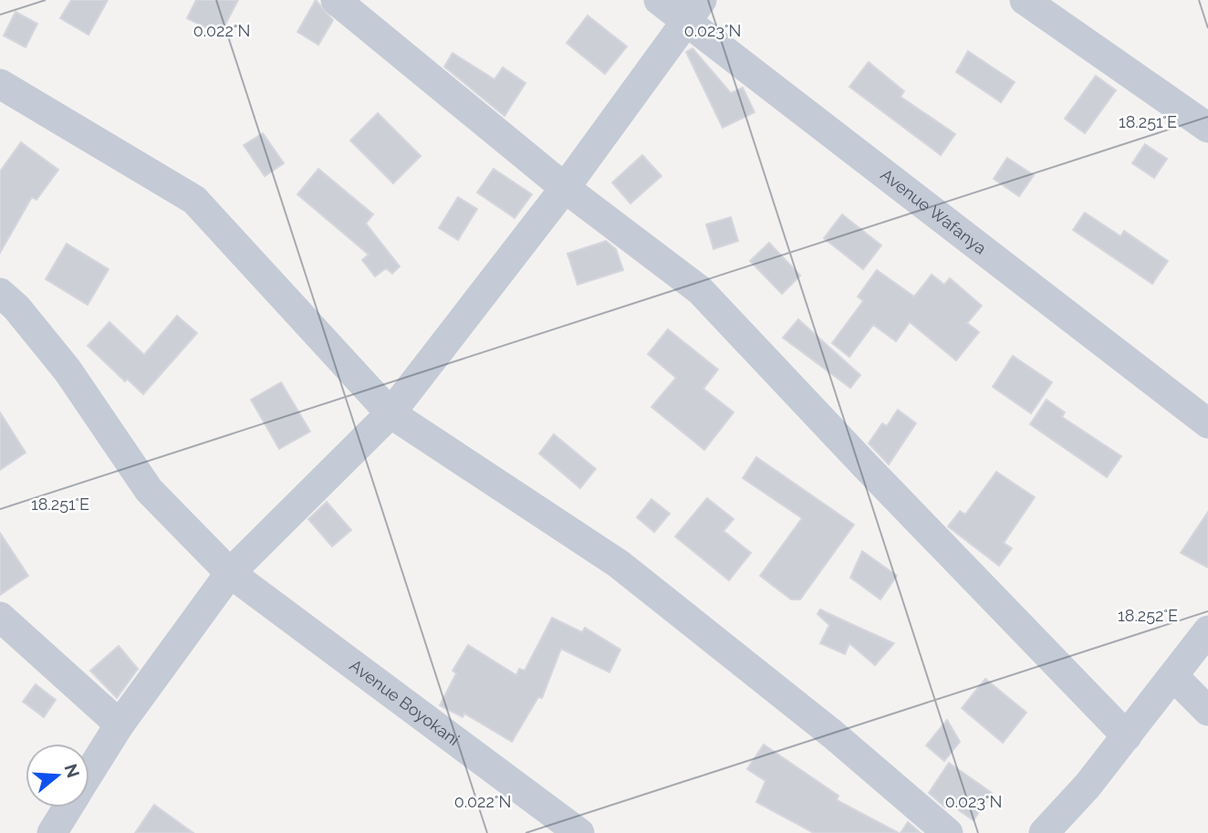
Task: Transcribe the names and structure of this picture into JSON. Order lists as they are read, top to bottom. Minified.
{"streets":{"street":["Avenue Wafanya","Avenue Boyokani"]},"north":"right","coordinates":["0.022°N","0.023°N","18.251°E","18.252°E"]}
